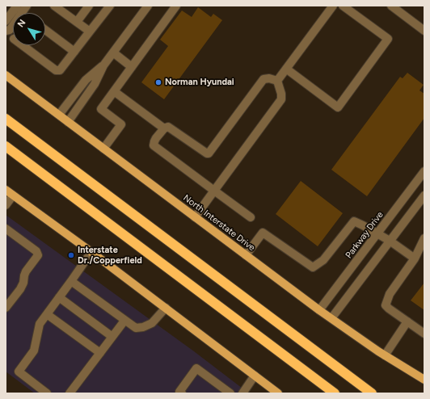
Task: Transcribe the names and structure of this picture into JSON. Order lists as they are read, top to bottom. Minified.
{"streets":{"main road":["North Interstate Drive"],"street":["Parkway Drive"]},"crossings":[["North Interstate Drive","Parkway Drive"]],"places":["Norman Hyundai","Interstate Dr./Copperfield"],"north":"top left"}
